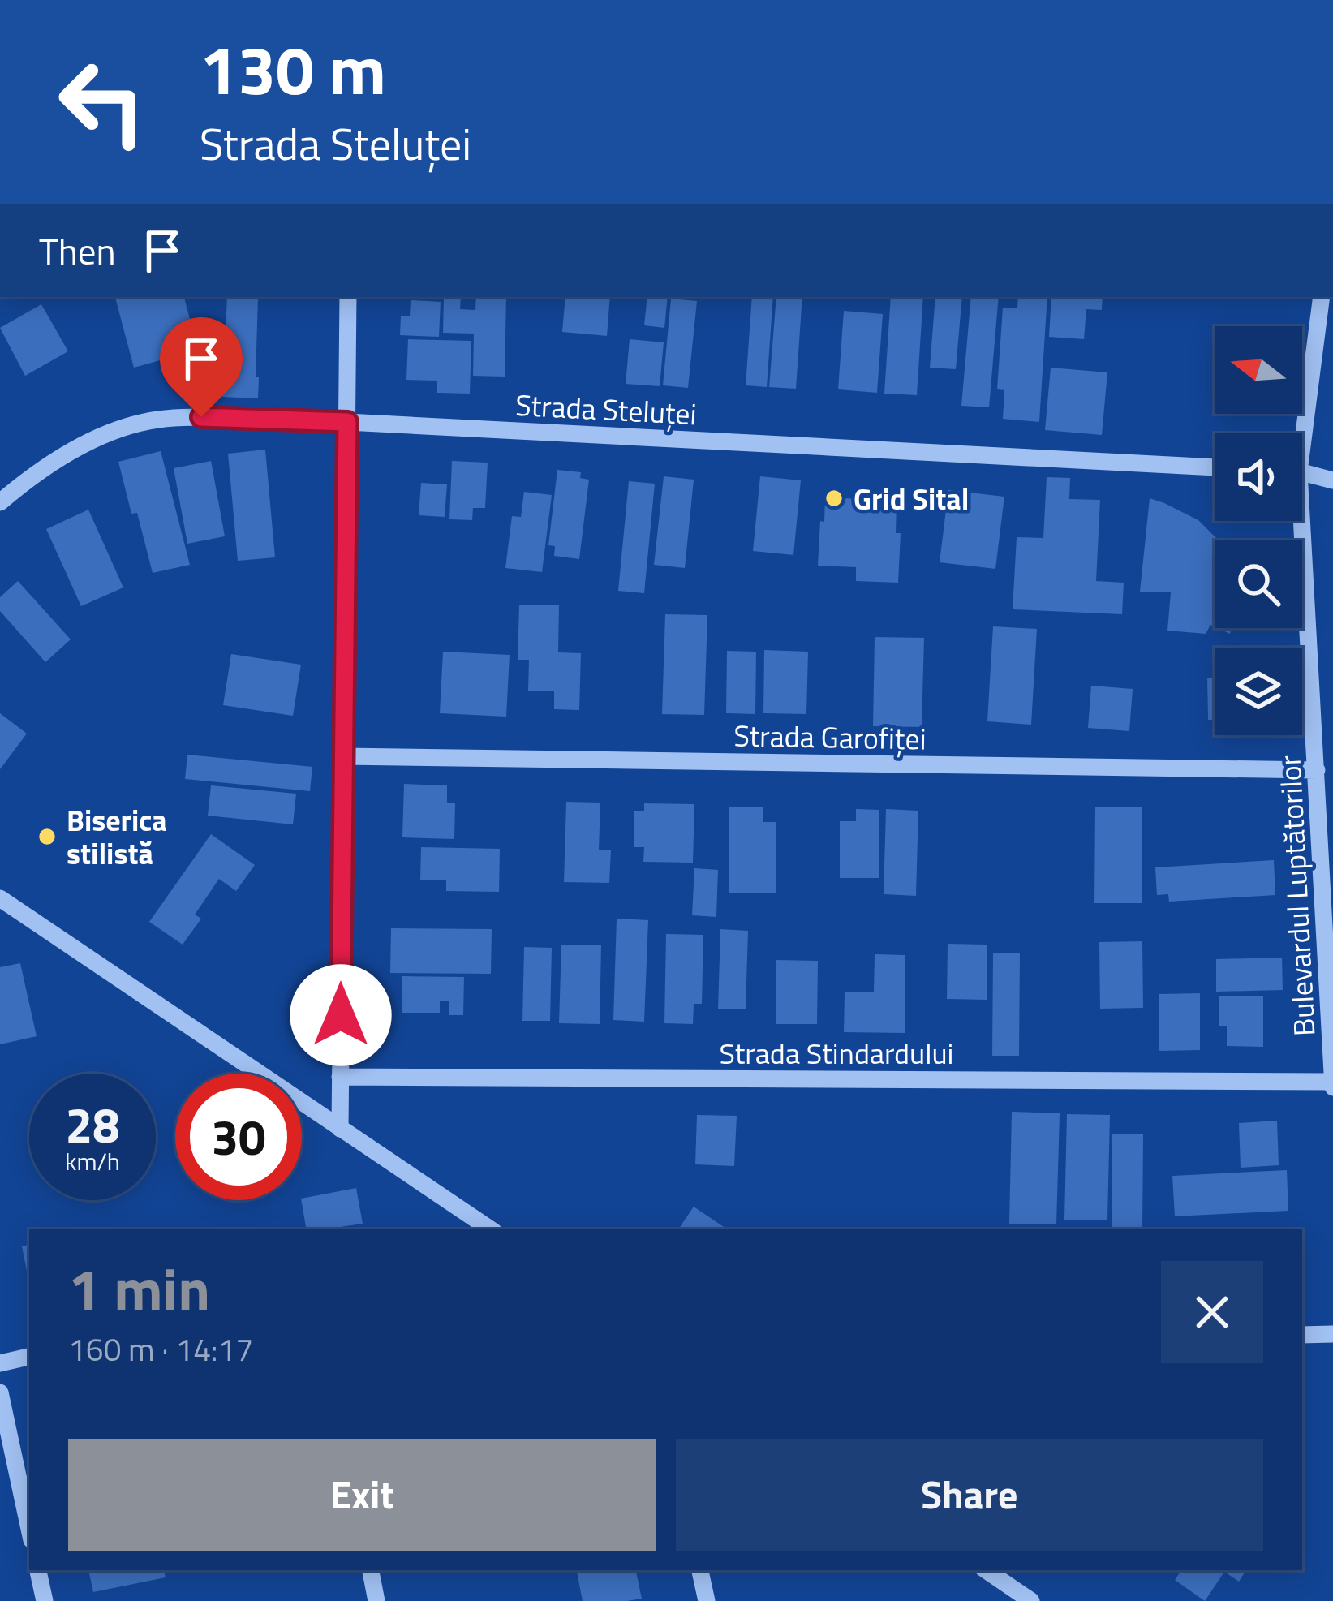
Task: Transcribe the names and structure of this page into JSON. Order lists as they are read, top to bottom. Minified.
{"streets":{"street":["Strada Steluței","Strada Garofiței","Bulevardul Luptătorilor","Strada Stindardului"]},"crossings":[["Strada Garofiței","Bulevardul Luptătorilor"],["Bulevardul Luptătorilor","Strada Stindardului"]],"places":["Grid Sital","Biserica stilistă"],"north":"left","page":{"turn":["130 m","Strada Steluței"],"then":"Then","speed":"28 km/h","limit":"30","heading":["1 min","160 m · 14:17"],"buttons":["Exit","Share"]}}
